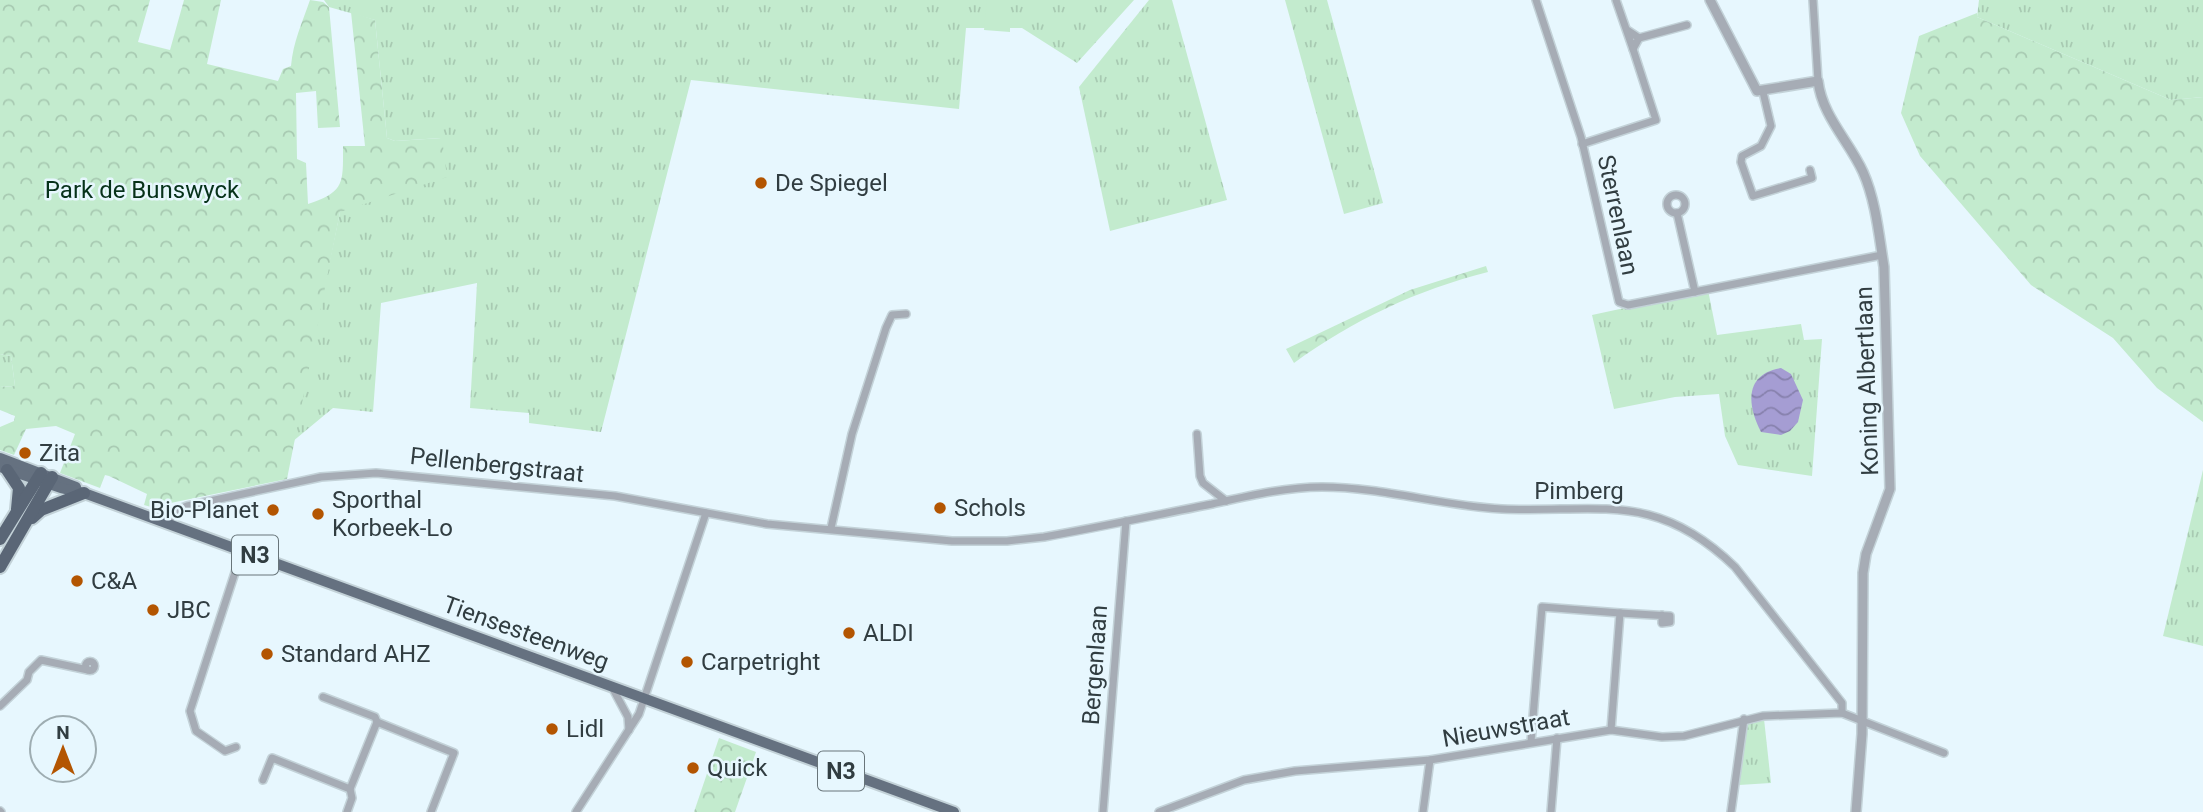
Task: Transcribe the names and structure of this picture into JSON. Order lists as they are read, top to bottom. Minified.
{"streets":{"main road":["N3","Tiensesteenweg"],"street":["Sterrenlaan","Koning Albertlaan","Pellenbergstraat","Pimberg","Bergenlaan","Nieuwstraat"]},"crossings":[["Sterrenlaan","Koning Albertlaan"],["Koning Albertlaan","Nieuwstraat"],["Pellenbergstraat","Pimberg"],["Pellenbergstraat","Tiensesteenweg"],["Pimberg","Bergenlaan"],["Pimberg","Nieuwstraat"]],"parks":["Park de Bunswyck"],"places":["De Spiegel","Zita","Schols","Bio-Planet","Sporthal Korbeek-Lo","C&A","JBC","ALDI","Standard AHZ","Carpetright","Lidl","Quick"],"north":"top"}
